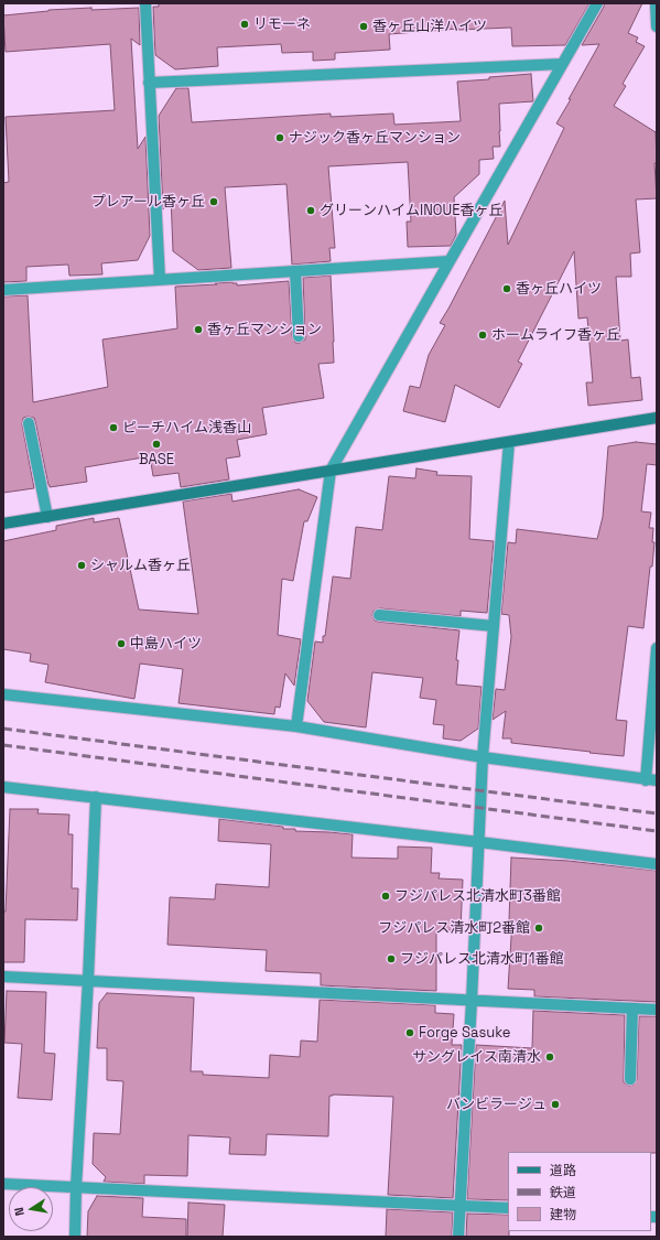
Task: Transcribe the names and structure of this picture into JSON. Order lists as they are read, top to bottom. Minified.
{"places":["リモーネ","香ヶ丘山洋ハイツ","ナジック香ヶ丘マンション","プレアール香ヶ丘","グリーンハイムINOUE香ヶ丘","香ヶ丘ハイツ","香ヶ丘マンション","ホームライフ香ヶ丘","ピーチハイム浅香山","BASE","シャルム香ヶ丘","中島ハイツ","フジパレス北清水町3番館","フジパレス清水町2番館","フジパレス北清水町1番館","Forge Sasuke","サングレイス南清水","バンビラージュ"],"legend":["道路","鉄道","建物"],"north":"left"}
